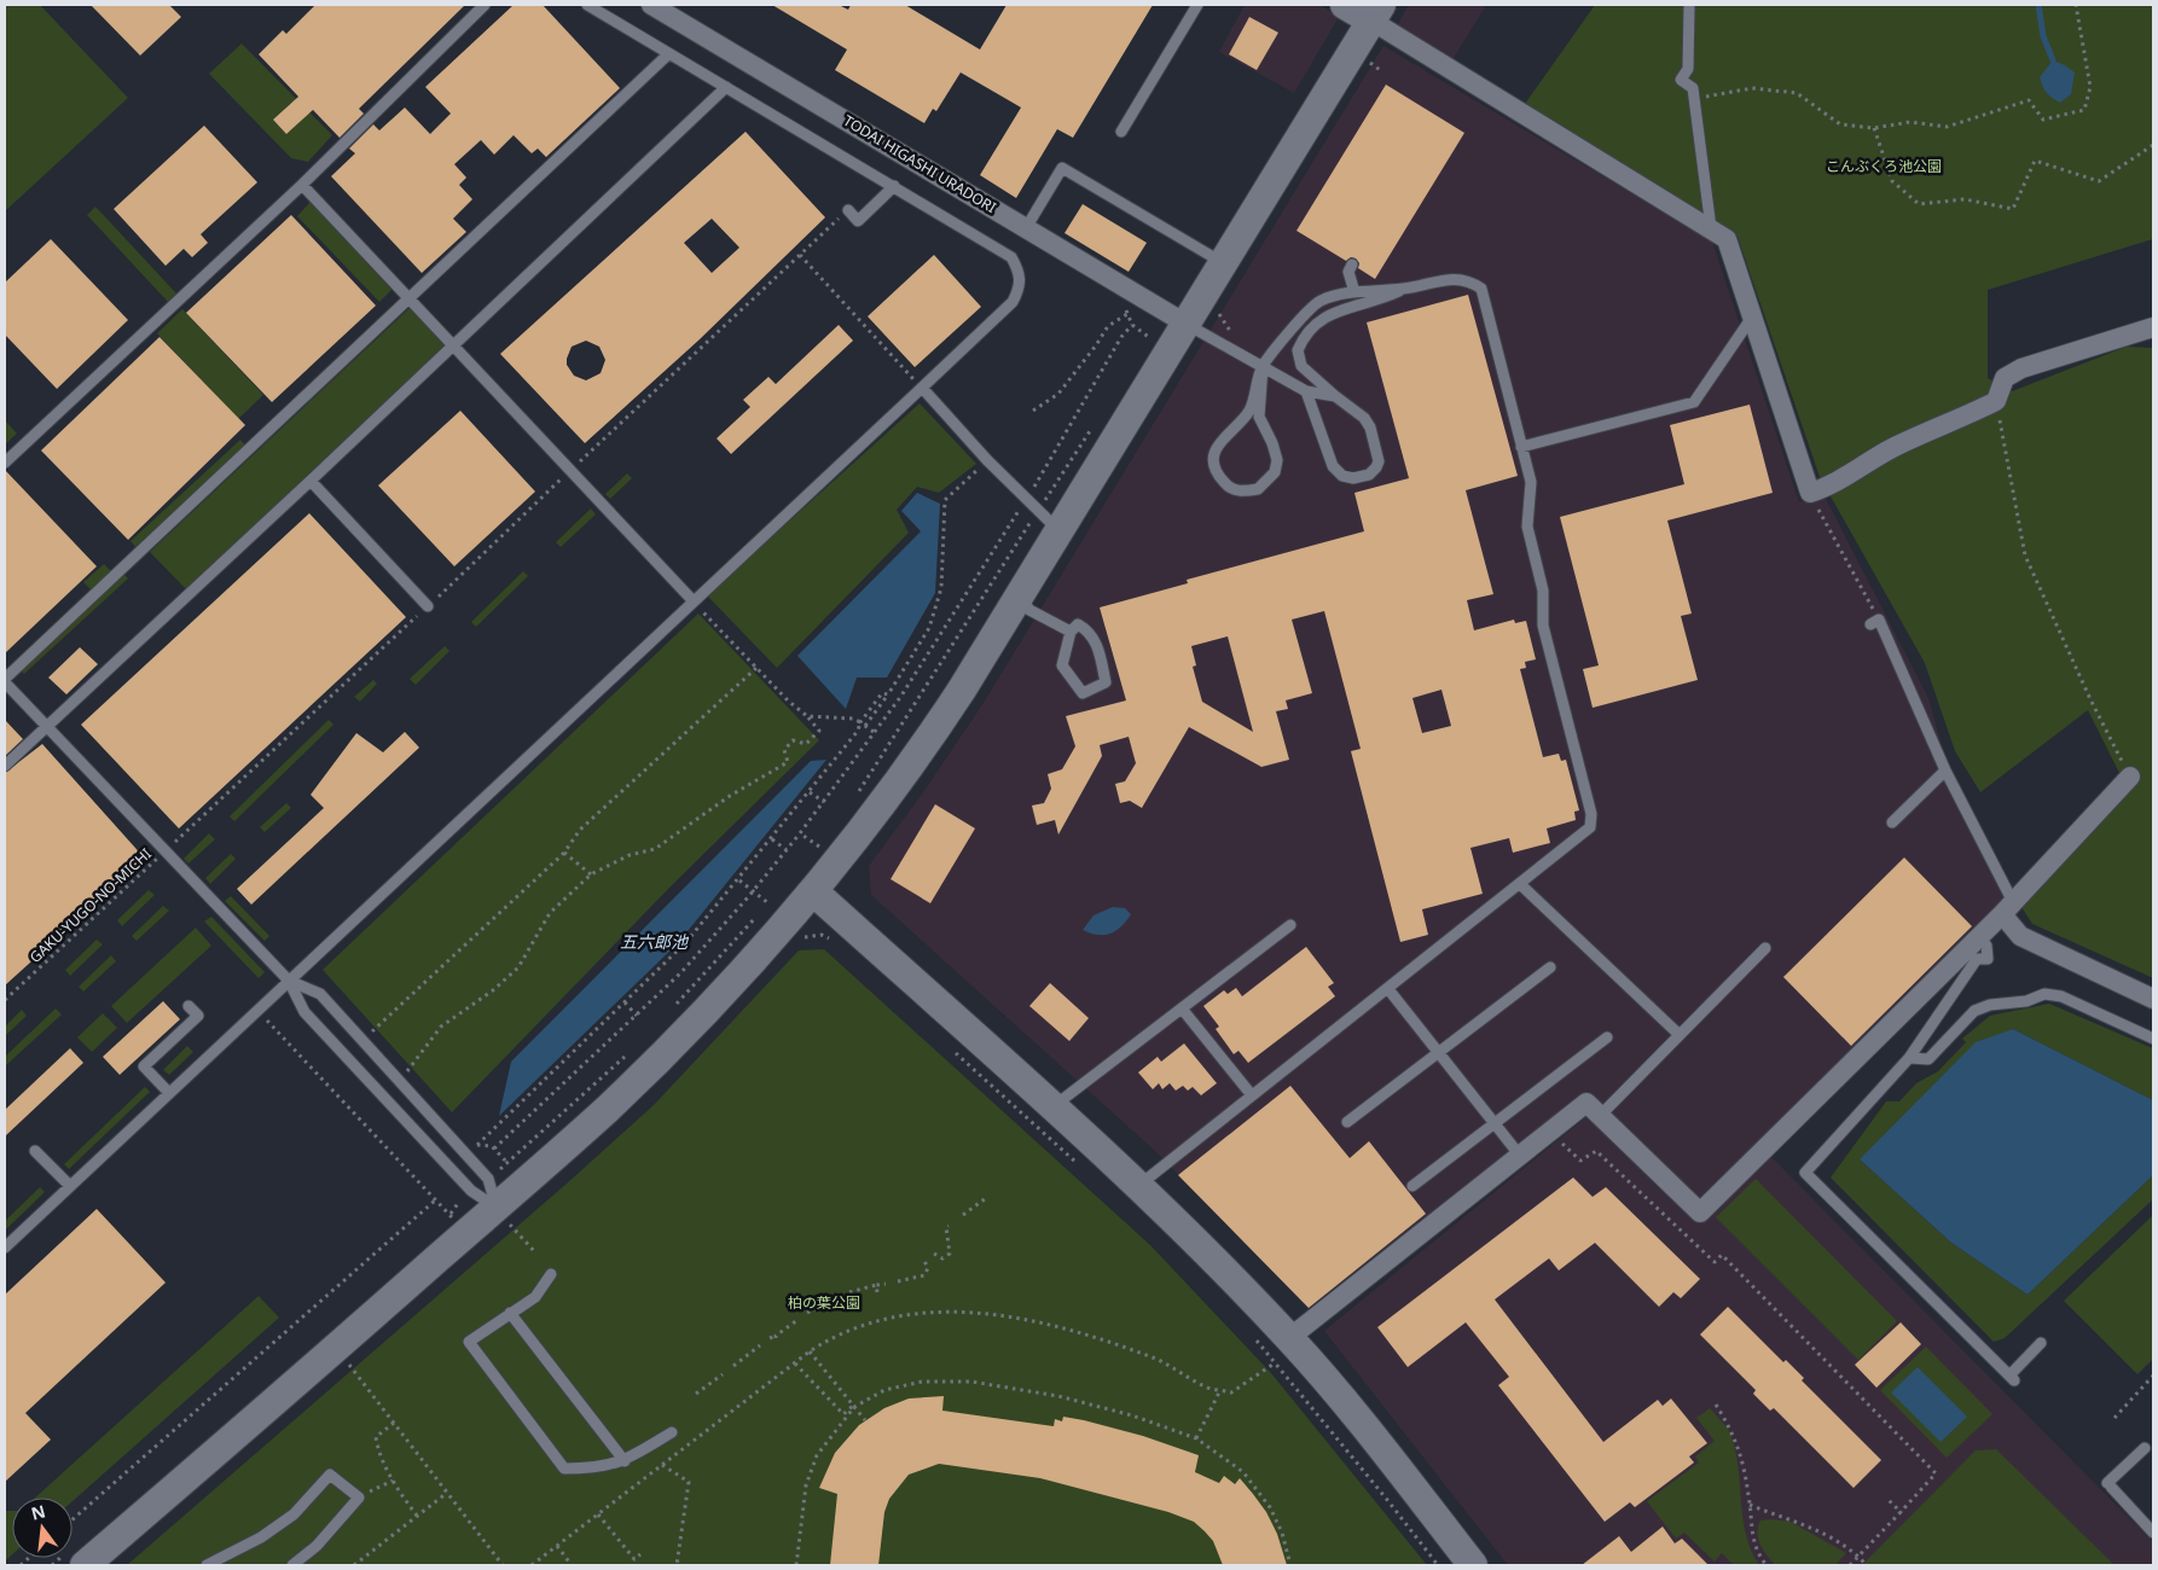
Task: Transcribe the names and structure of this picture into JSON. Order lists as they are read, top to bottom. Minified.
{"streets":{"street":["TODAI HIGASHI URADORI"],"path":["GAKU-YUGO-NO-MICHI"]},"water":["五六郎池"],"parks":["こんぶくろ池公園","柏の葉公園"],"north":"top"}
